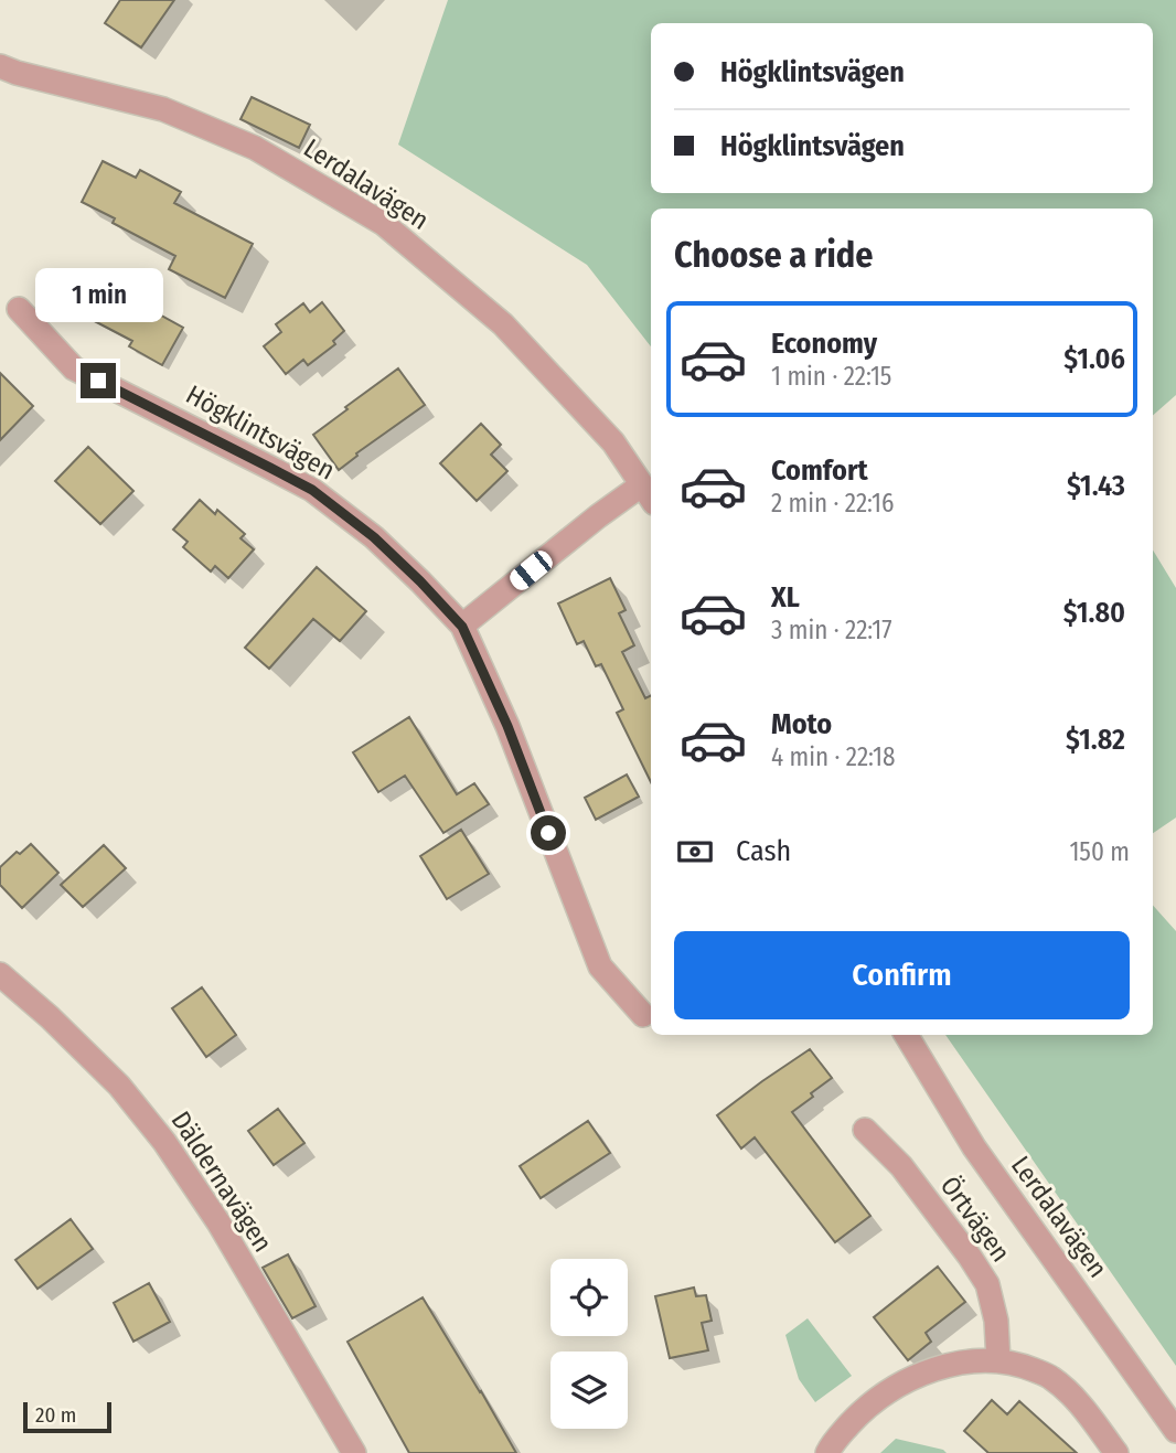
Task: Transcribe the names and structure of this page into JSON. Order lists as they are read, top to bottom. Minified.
{"streets":{"street":["Lerdalavägen","Högklintsvägen","Däldernavägen","Örtvägen"]},"scale_bar":"20 m","page":{"banner":["Högklintsvägen","Högklintsvägen"],"heading":"Choose a ride","bubble":"1 min","list":[{"name":"Economy","note":"1 min · 22:15","value":"$1.06"},{"name":"Comfort","note":"2 min · 22:16","value":"$1.43"},{"name":"XL","note":"3 min · 22:17","value":"$1.80"},{"name":"Moto","note":"4 min · 22:18","value":"$1.82"}],"pay":["Cash","150 m"],"buttons":"Confirm","scale":"20 m"}}
